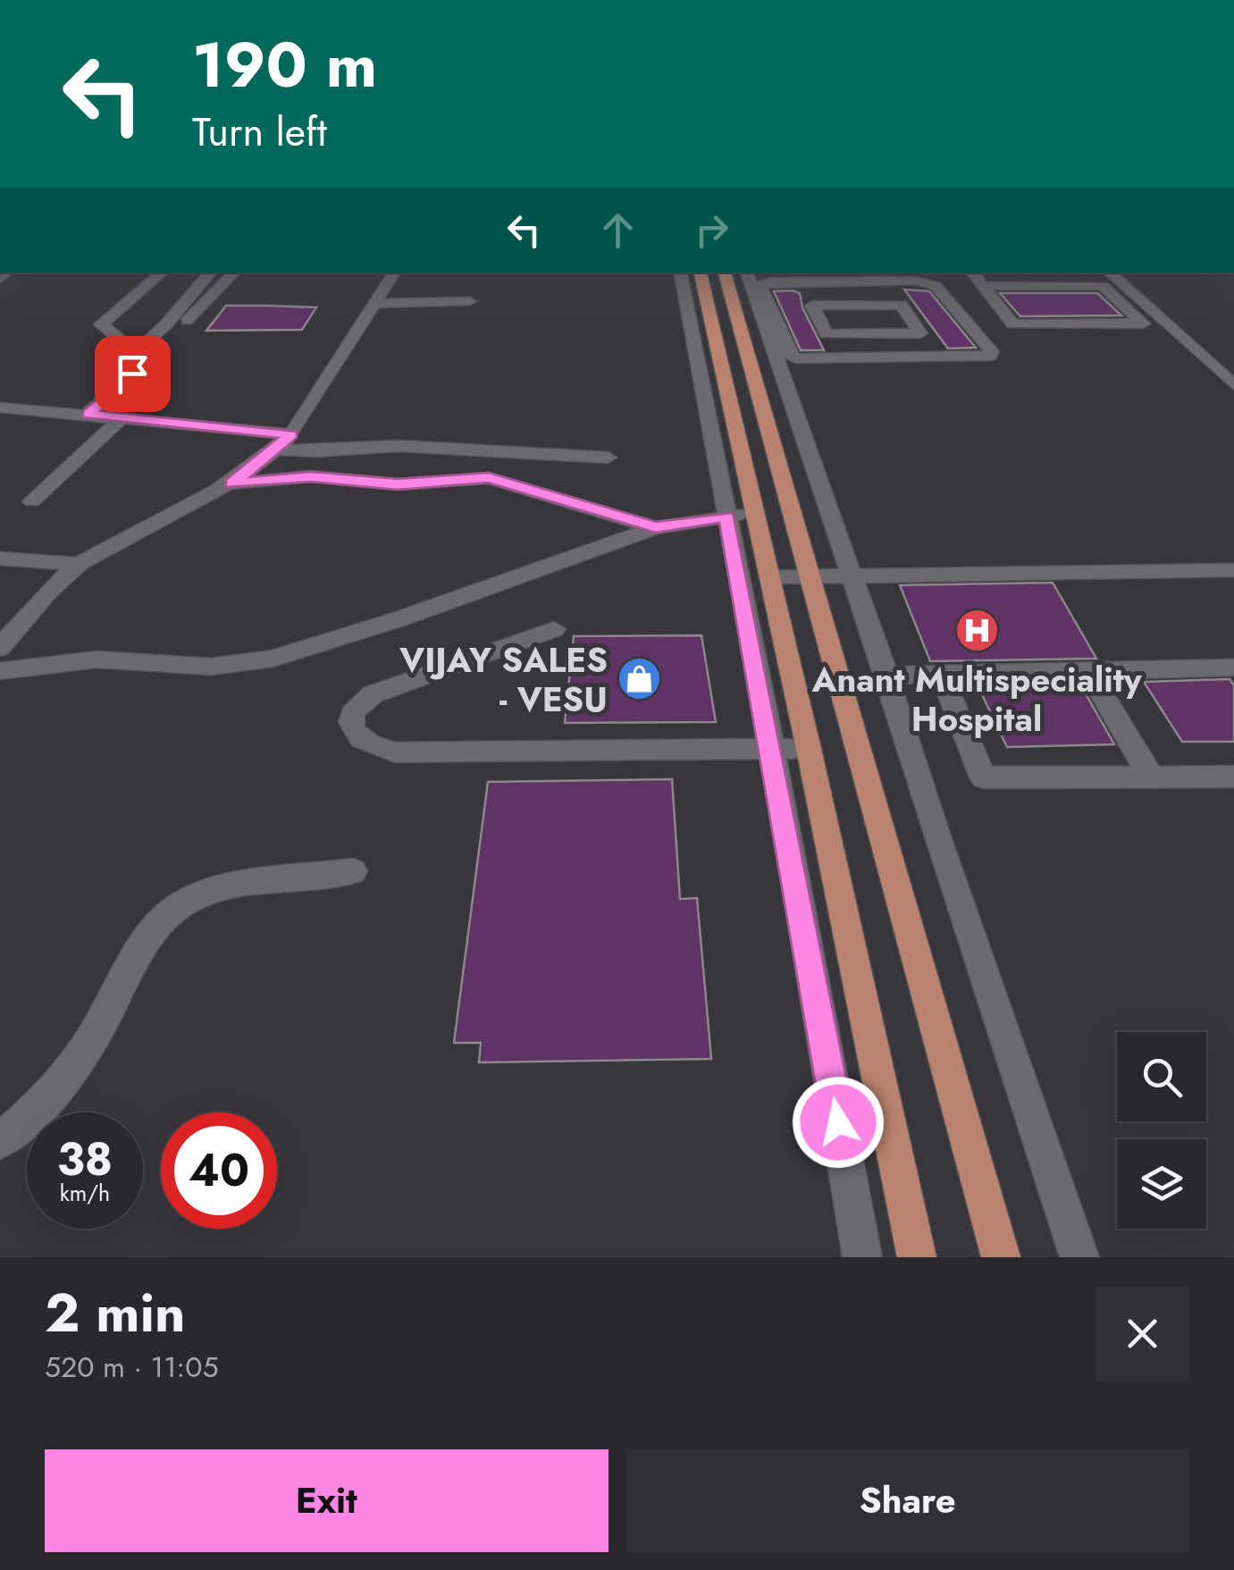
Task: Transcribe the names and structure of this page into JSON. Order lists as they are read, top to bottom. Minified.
{"places":{"hospital":["Anant Multispeciality Hospital"],"shop":["VIJAY SALES - VESU"]},"page":{"turn":["190 m","Turn left"],"speed":"38 km/h","limit":"40","heading":["2 min","520 m · 11:05"],"buttons":["Exit","Share"]}}
